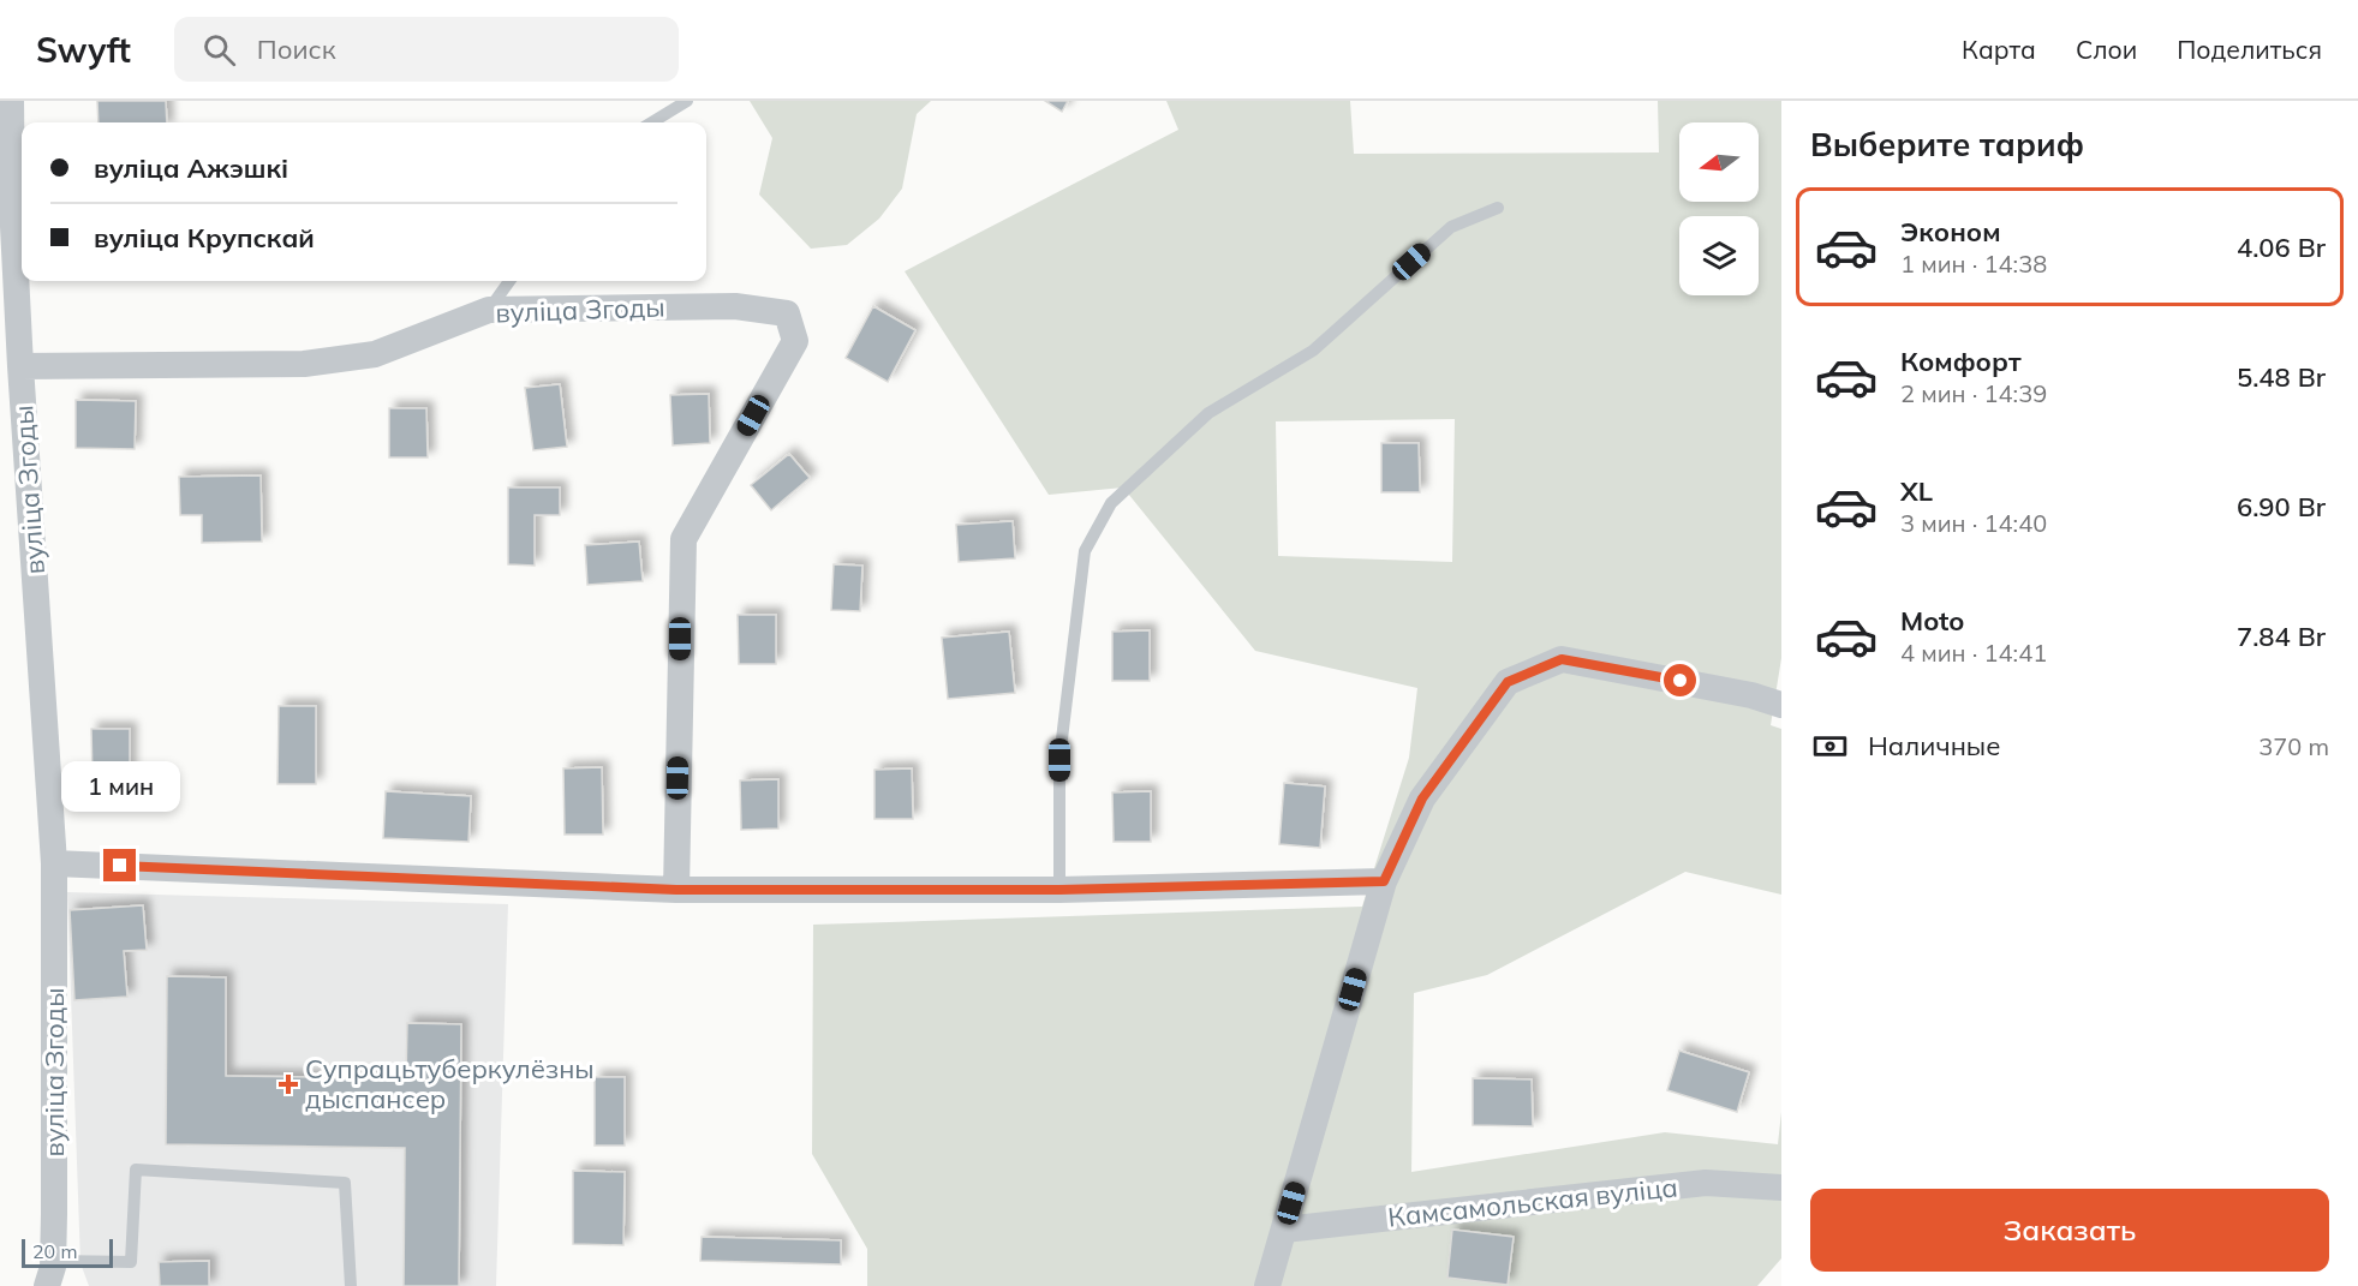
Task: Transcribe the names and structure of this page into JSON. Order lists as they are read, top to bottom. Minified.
{"streets":{"street":["вуліца Згоды","Камсамольская вуліца"]},"places":{"health":["Супрацьтуберкулёзны дыспансер"]},"scale_bar":"20 m","north":"left","page":{"header":"Swyft","search":"Поиск","nav":["Карта","Слои","Поделиться"],"heading":"Выберите тариф","banner":["вуліца Ажэшкі","вуліца Крупскай"],"list":[{"name":"Эконом","note":"1 мин · 14:38","value":"4.06 Br"},{"name":"Комфорт","note":"2 мин · 14:39","value":"5.48 Br"},{"name":"XL","note":"3 мин · 14:40","value":"6.90 Br"},{"name":"Moto","note":"4 мин · 14:41","value":"7.84 Br"}],"pay":["Наличные","370 m"],"bubble":"1 мин","buttons":"Заказать","scale":"20 m"}}
